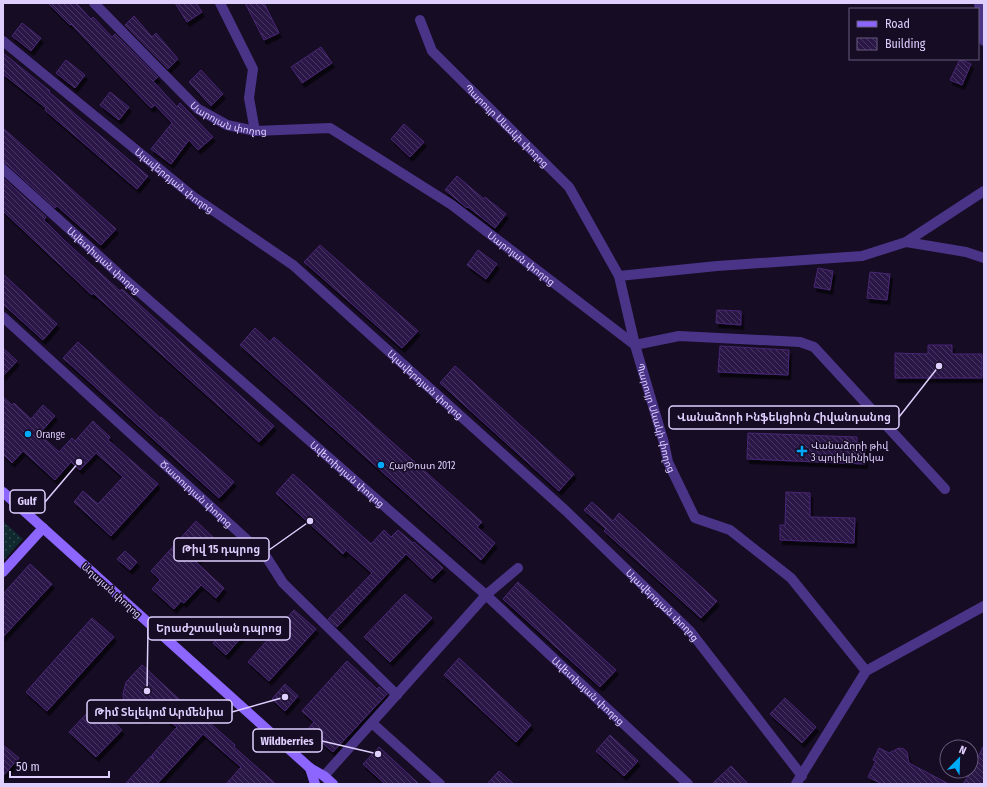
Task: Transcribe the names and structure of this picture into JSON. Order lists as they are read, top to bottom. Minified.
{"streets":{"main road":["Աղայան փողոց"],"street":["Սարոյան փողոց","Պարույր Սևակի փողոց","Ալավերդյան փողոց","Ավետիսյան փողոց","Ծատուրյան փողոց"]},"crossings":[["Սարոյան փողոց","Պարույր Սևակի փողոց"]],"places":{"other":["Վանաձորի Ինֆեկցիոն Հիվանդանոց","Orange","Gulf","ՀայՓոստ 2012","Թիվ 15 դպրոց","Երաժշտական դպրոց","Թիմ Տելեկոմ Արմենիա","Wildberries"],"health":["Վանաձորի թիվ 3 պոլիկլինիկա"]},"legend":["Road","Building"],"scale_bar":"50 m","north":"top right"}
